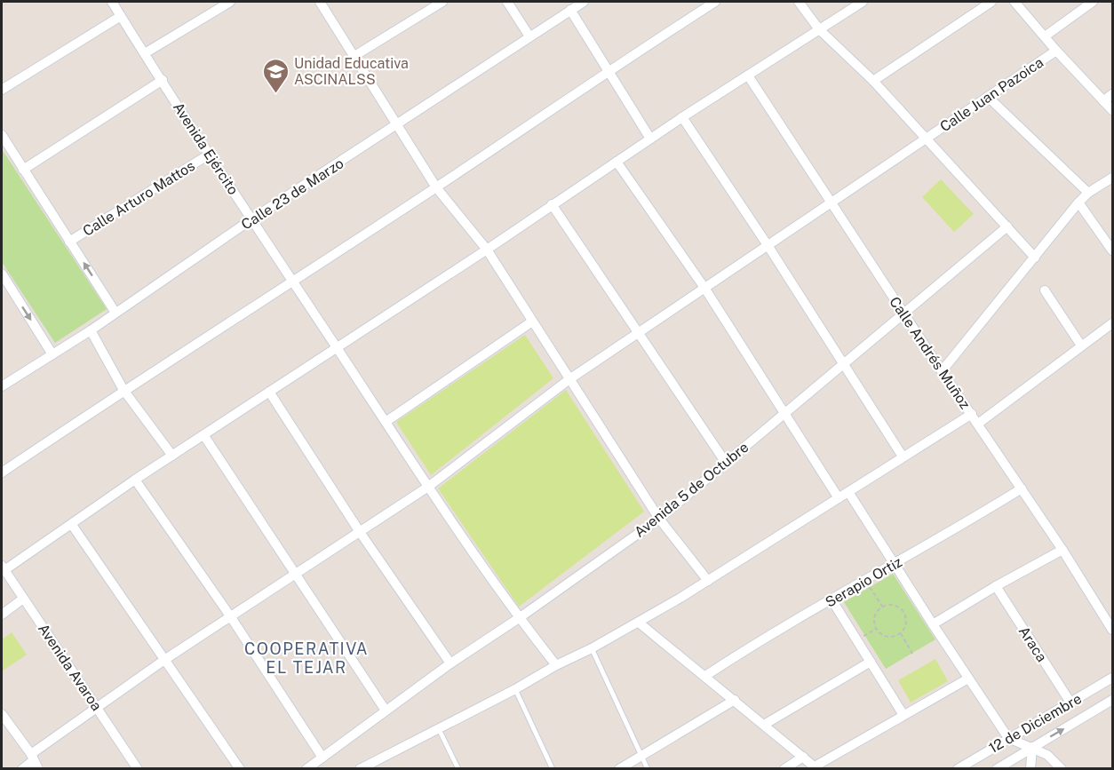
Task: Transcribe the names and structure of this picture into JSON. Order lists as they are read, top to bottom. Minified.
{"streets":{"street":["Calle Juan Pazoica","Avenida Ejército","Calle 23 de Marzo","Calle Arturo Mattos","Calle Andrés Muñoz","Avenida 5 de Octubre","Serapio Ortiz","Araca","Avenida Avaroa","12 de Diciembre"]},"crossings":[["Calle Juan Pazoica","Avenida Ejército"],["Calle Juan Pazoica","Calle Andrés Muñoz"],["Calle Juan Pazoica","Avenida Avaroa"],["Avenida Ejército","Calle 23 de Marzo"],["Avenida Ejército","Calle Arturo Mattos"],["Avenida Ejército","Avenida 5 de Octubre"],["Calle Andrés Muñoz","Avenida 5 de Octubre"],["Calle Andrés Muñoz","Serapio Ortiz"],["Araca","12 de Diciembre"]],"districts":["COOPERATIVA EL TEJAR"],"places":{"school or university":["Unidad Educativa ASCINALSS"]}}
